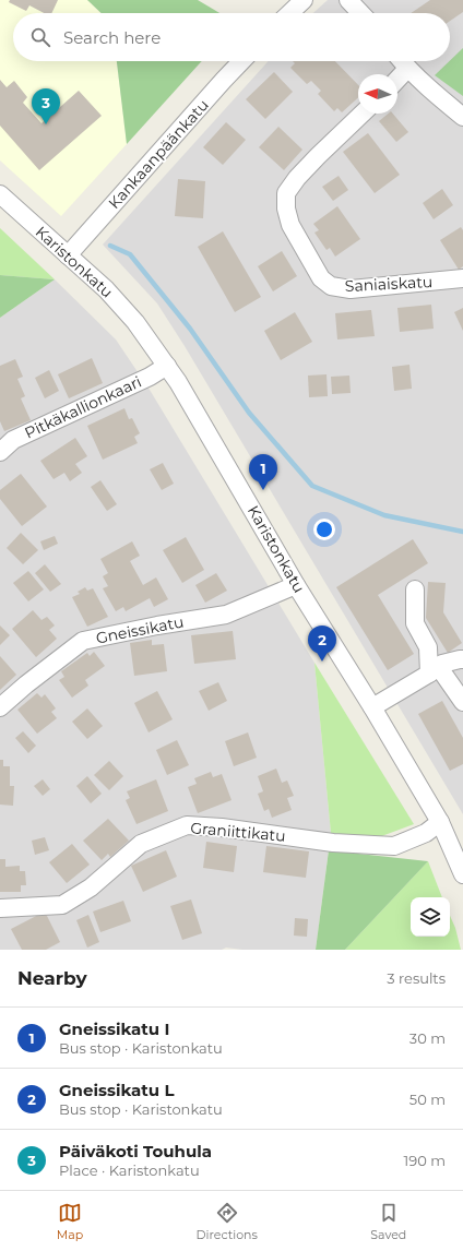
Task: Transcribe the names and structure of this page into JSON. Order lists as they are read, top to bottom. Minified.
{"streets":{"street":["Kankaanpäänkatu","Karistonkatu","Saniaiskatu","Pitkäkallionkaari","Gneissikatu","Graniittikatu"]},"crossings":[["Kankaanpäänkatu","Karistonkatu"],["Karistonkatu","Pitkäkallionkaari"],["Karistonkatu","Gneissikatu"],["Karistonkatu","Graniittikatu"]],"north":"left","page":{"search":"Search here","pins":["3","1","2"],"heading":["Nearby","3 results"],"list":[{"mark":"1","name":"Gneissikatu I","note":"Bus stop · Karistonkatu","value":"30 m"},{"mark":"2","name":"Gneissikatu L","note":"Bus stop · Karistonkatu","value":"50 m"},{"mark":"3","name":"Päiväkoti Touhula","note":"Place · Karistonkatu","value":"190 m"}],"nav":["Map","Directions","Saved"]}}
